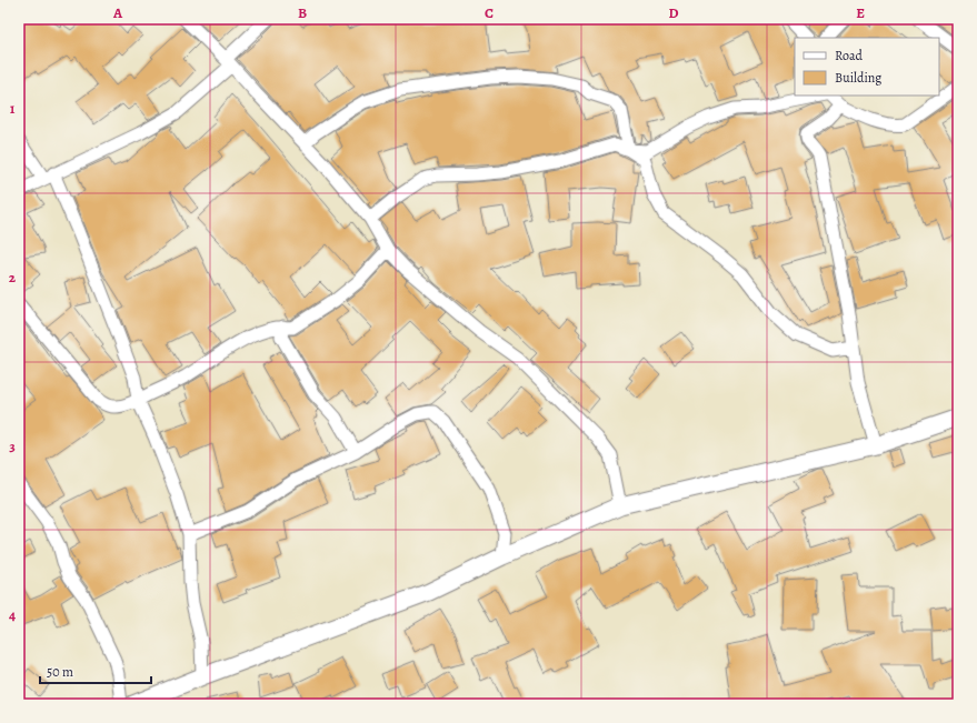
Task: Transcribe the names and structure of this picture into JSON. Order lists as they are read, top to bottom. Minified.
{"legend":["Road","Building"],"scale_bar":"50 m","grid":{"columns":["A","B","C","D","E"],"rows":["1","2","3","4"]}}
